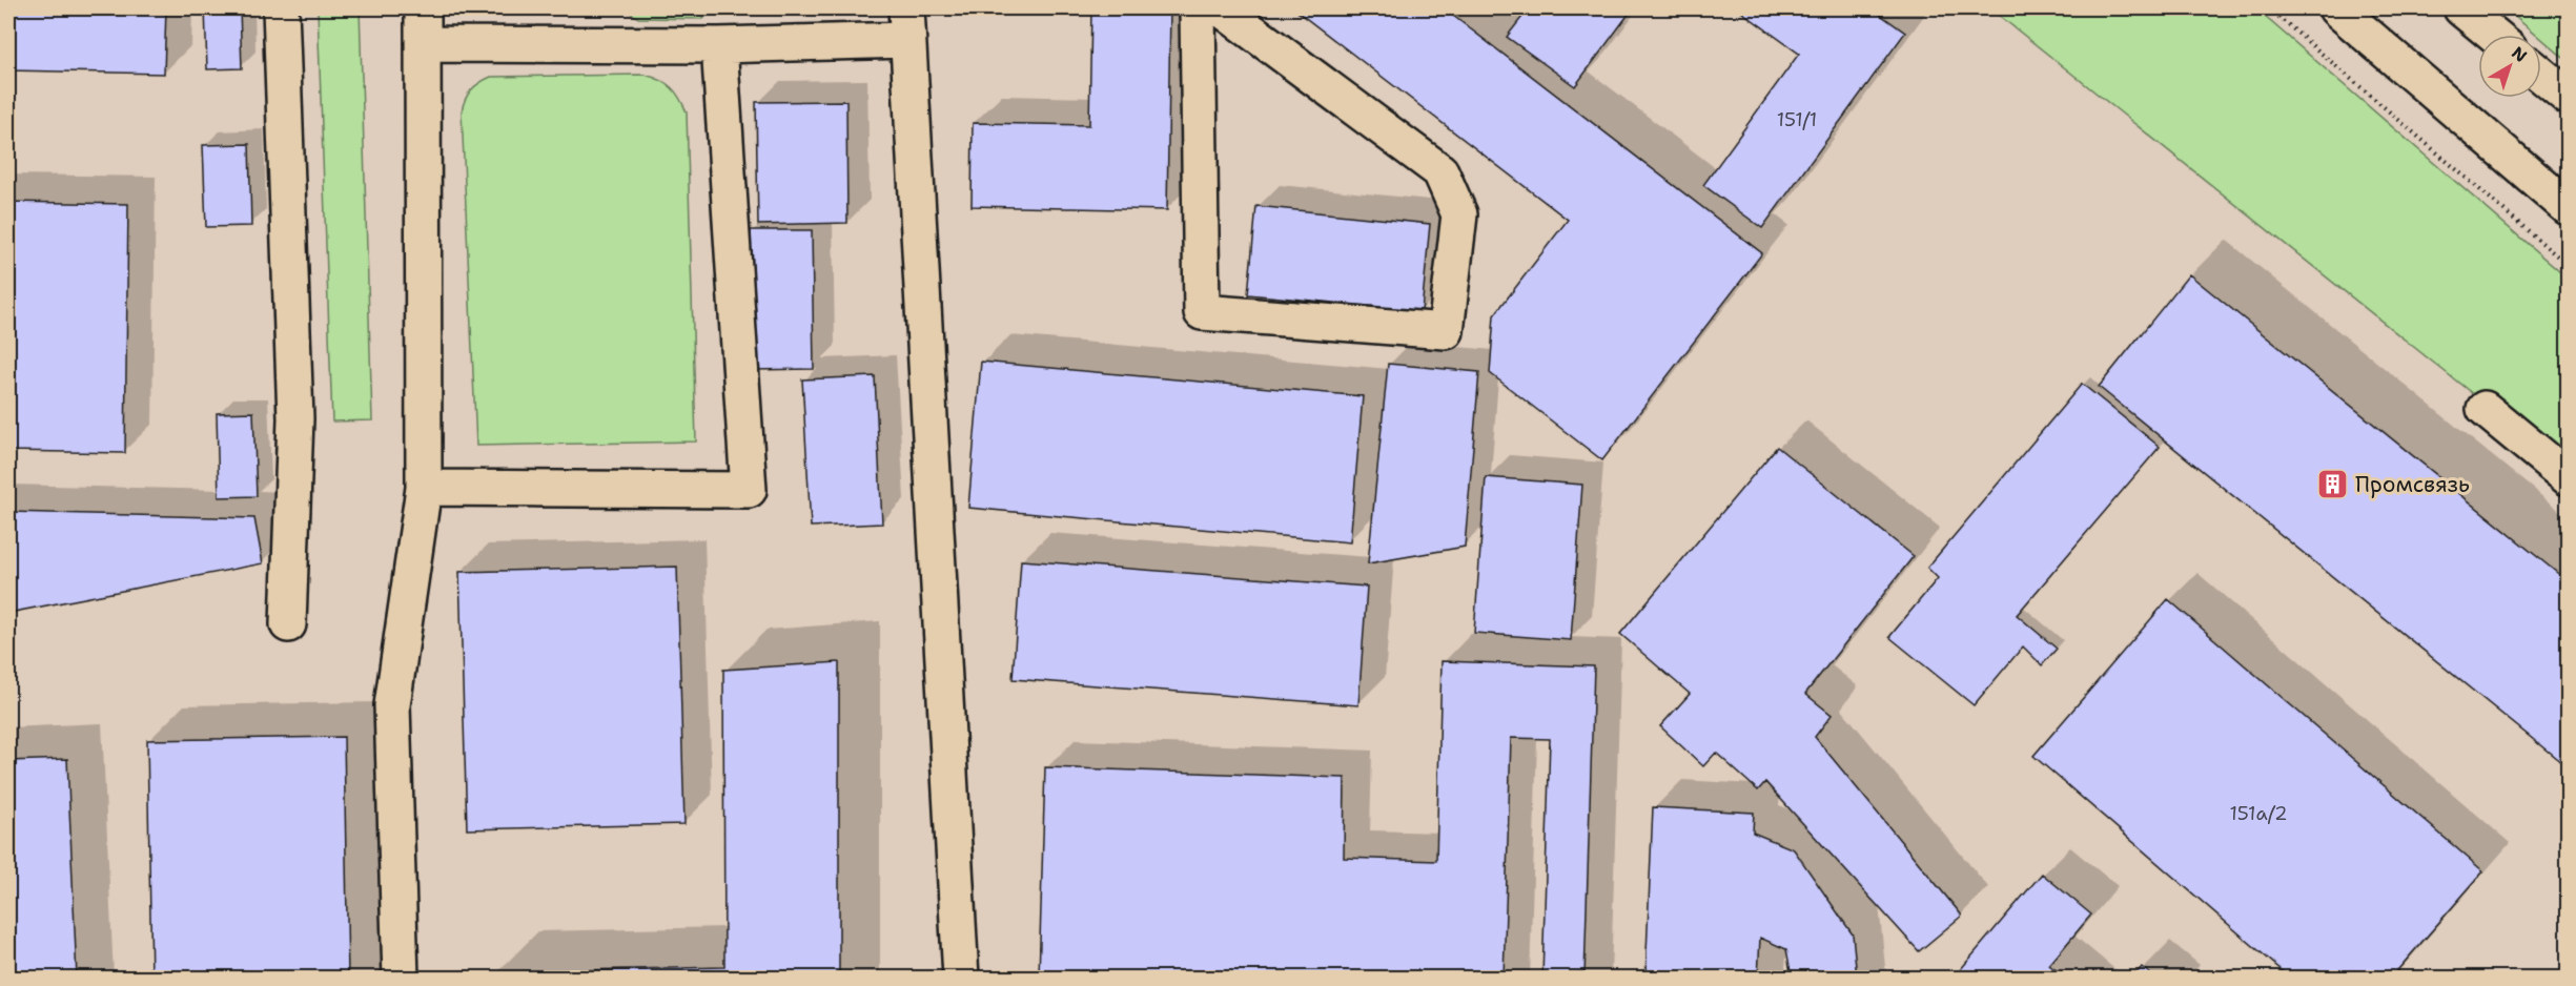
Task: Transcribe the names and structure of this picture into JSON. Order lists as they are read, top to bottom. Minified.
{"places":{"building":["Промсвязь"]},"house_numbers":["151/1","151а/2"],"north":"top right"}
